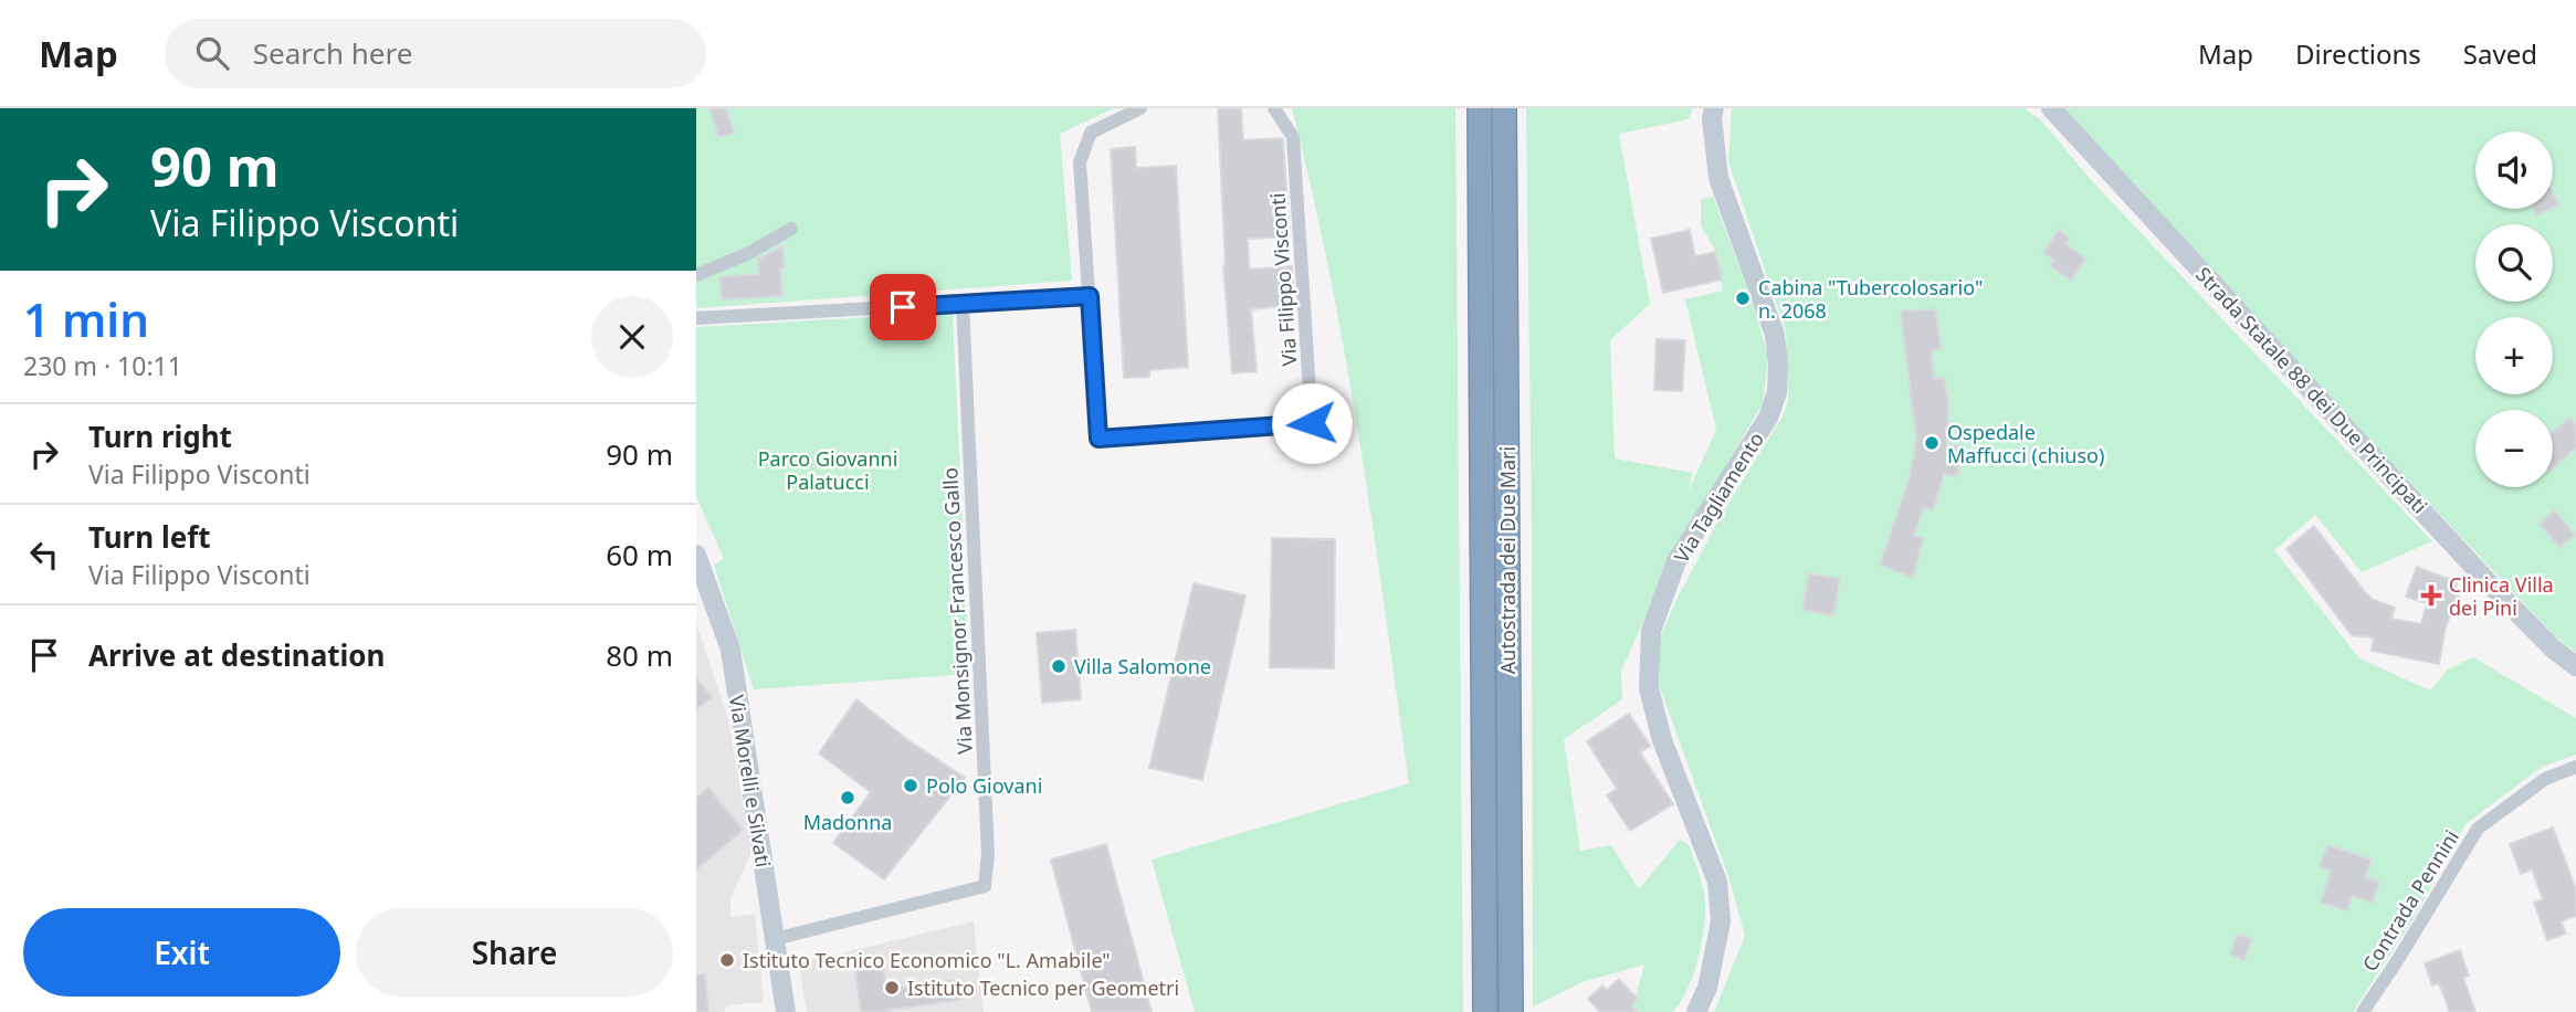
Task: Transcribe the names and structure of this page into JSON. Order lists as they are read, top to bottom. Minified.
{"streets":{"highway":["Autostrada dei Due Mari"],"main road":["Strada Statale 88 dei Due Principati","Via Tagliamento","Via Morelli e Silvati"],"street":["Via Filippo Visconti","Via Monsignor Francesco Gallo","Contrada Pennini"]},"crossings":[["Via Monsignor Francesco Gallo","Via Morelli e Silvati"]],"parks":["Parco Giovanni Palatucci"],"places":{"other":["Cabina \"Tubercolosario\" n. 2068","Ospedale Maffucci (chiuso)","Villa Salomone","Polo Giovani","Madonna","Istituto Tecnico Economico \"L. Amabile\"","Istituto Tecnico per Geometri"],"health":["Clinica Villa dei Pini"]},"page":{"header":"Map","search":"Search here","nav":["Map","Directions","Saved"],"turn":["90 m","Via Filippo Visconti"],"map_buttons":["+","−"],"heading":["1 min","230 m · 10:11"],"list":[{"name":"Turn right","note":"Via Filippo Visconti","value":"90 m"},{"name":"Turn left","note":"Via Filippo Visconti","value":"60 m"},{"name":"Arrive at destination","value":"80 m"}],"buttons":["Exit","Share"]}}
